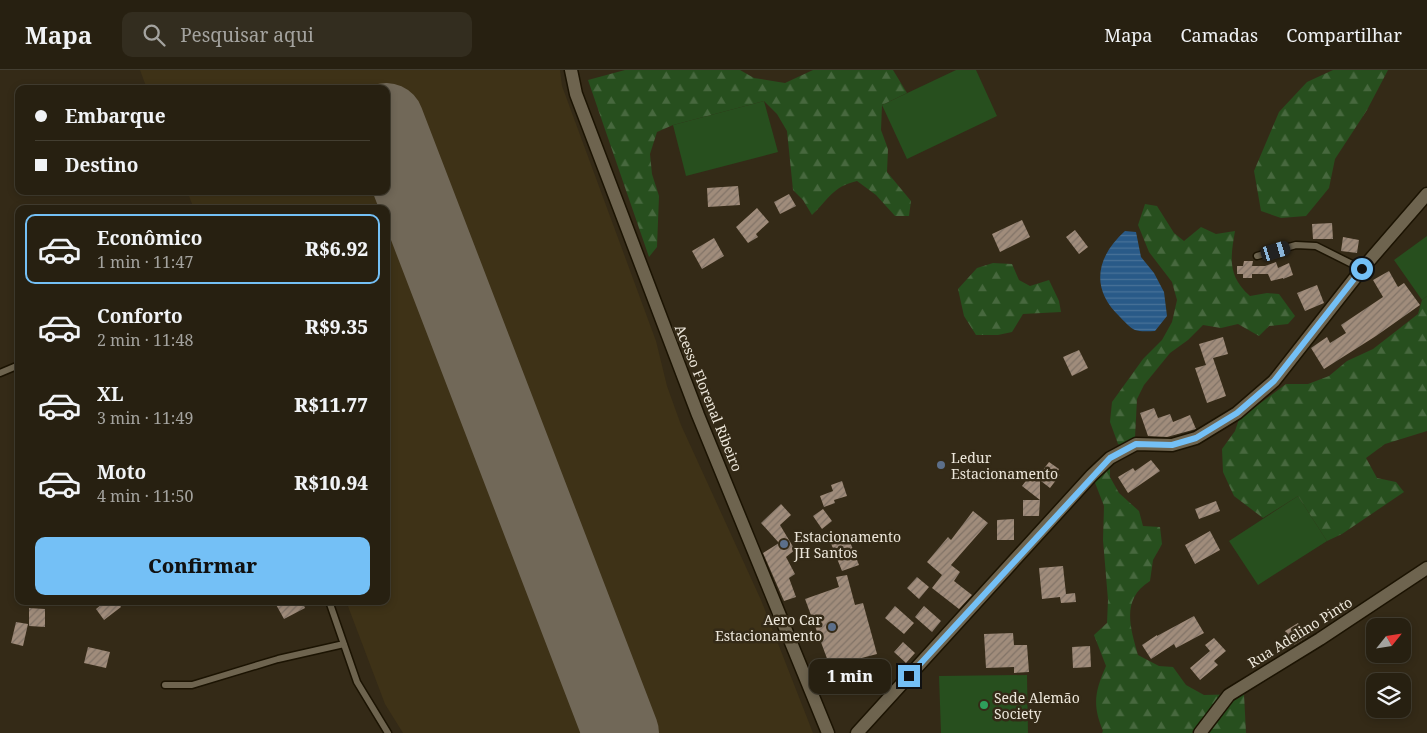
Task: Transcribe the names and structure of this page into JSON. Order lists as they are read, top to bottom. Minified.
{"streets":{"street":["Acesso Florenal Ribeiro","Rua Adelino Pinto"]},"places":["Ledur Estacionamento","Estacionamento JH Santos","Aero Car Estacionamento","Sede Alemão Society"],"north":"top right","page":{"header":"Mapa","search":"Pesquisar aqui","nav":["Mapa","Camadas","Compartilhar"],"banner":["Embarque","Destino"],"list":[{"name":"Econômico","note":"1 min · 11:47","value":"R$6.92"},{"name":"Conforto","note":"2 min · 11:48","value":"R$9.35"},{"name":"XL","note":"3 min · 11:49","value":"R$11.77"},{"name":"Moto","note":"4 min · 11:50","value":"R$10.94"}],"buttons":"Confirmar","bubble":"1 min"}}
